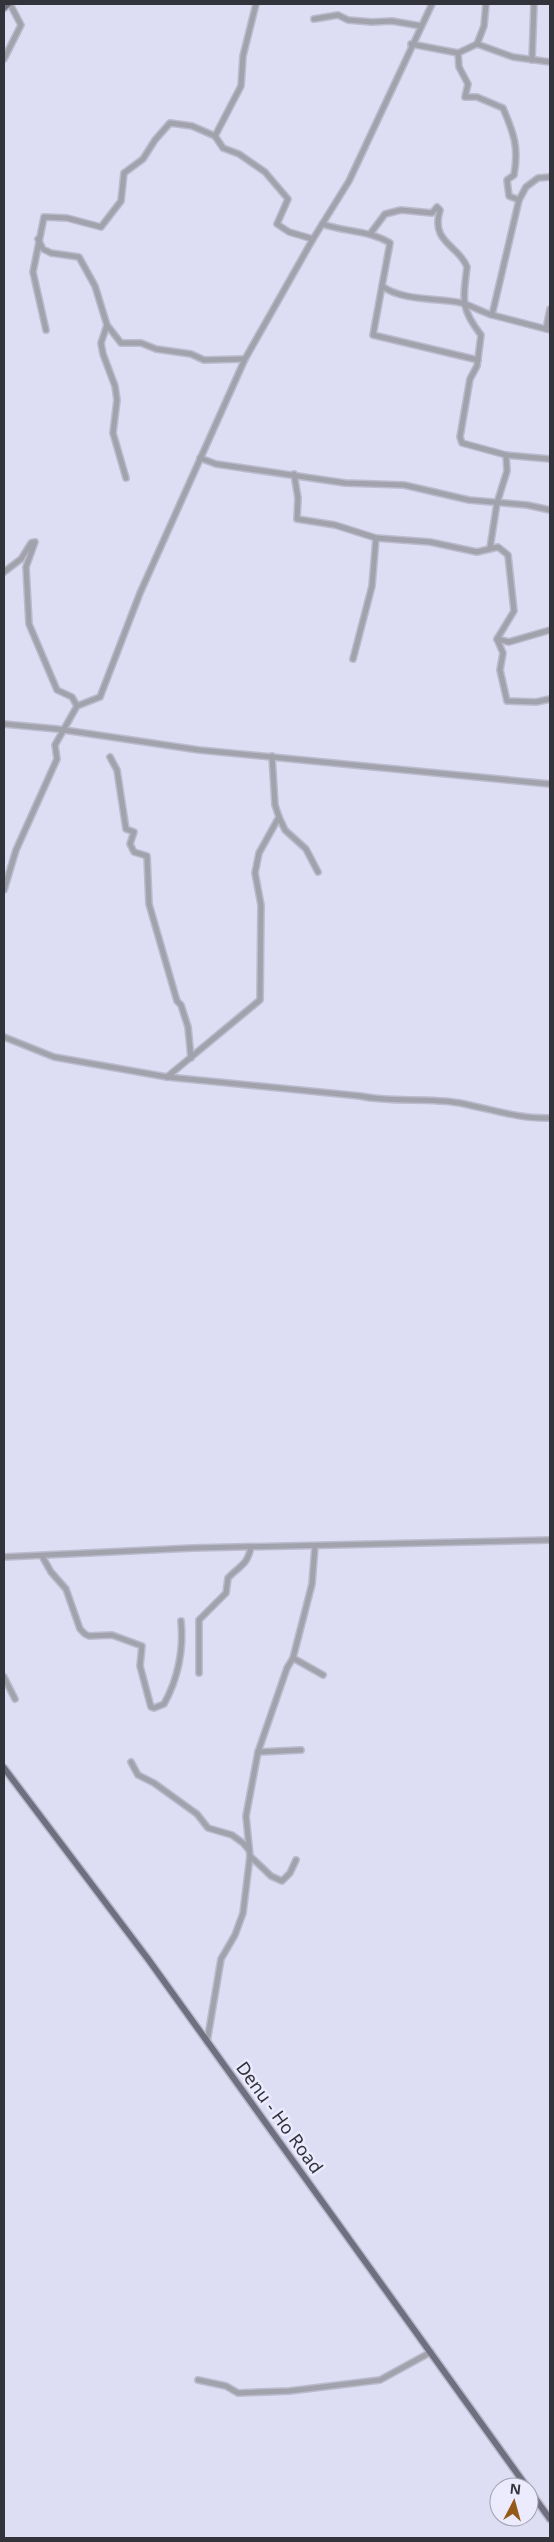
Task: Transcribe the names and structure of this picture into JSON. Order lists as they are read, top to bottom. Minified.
{"streets":{"main road":["Denu - Ho Road"]},"north":"top"}
